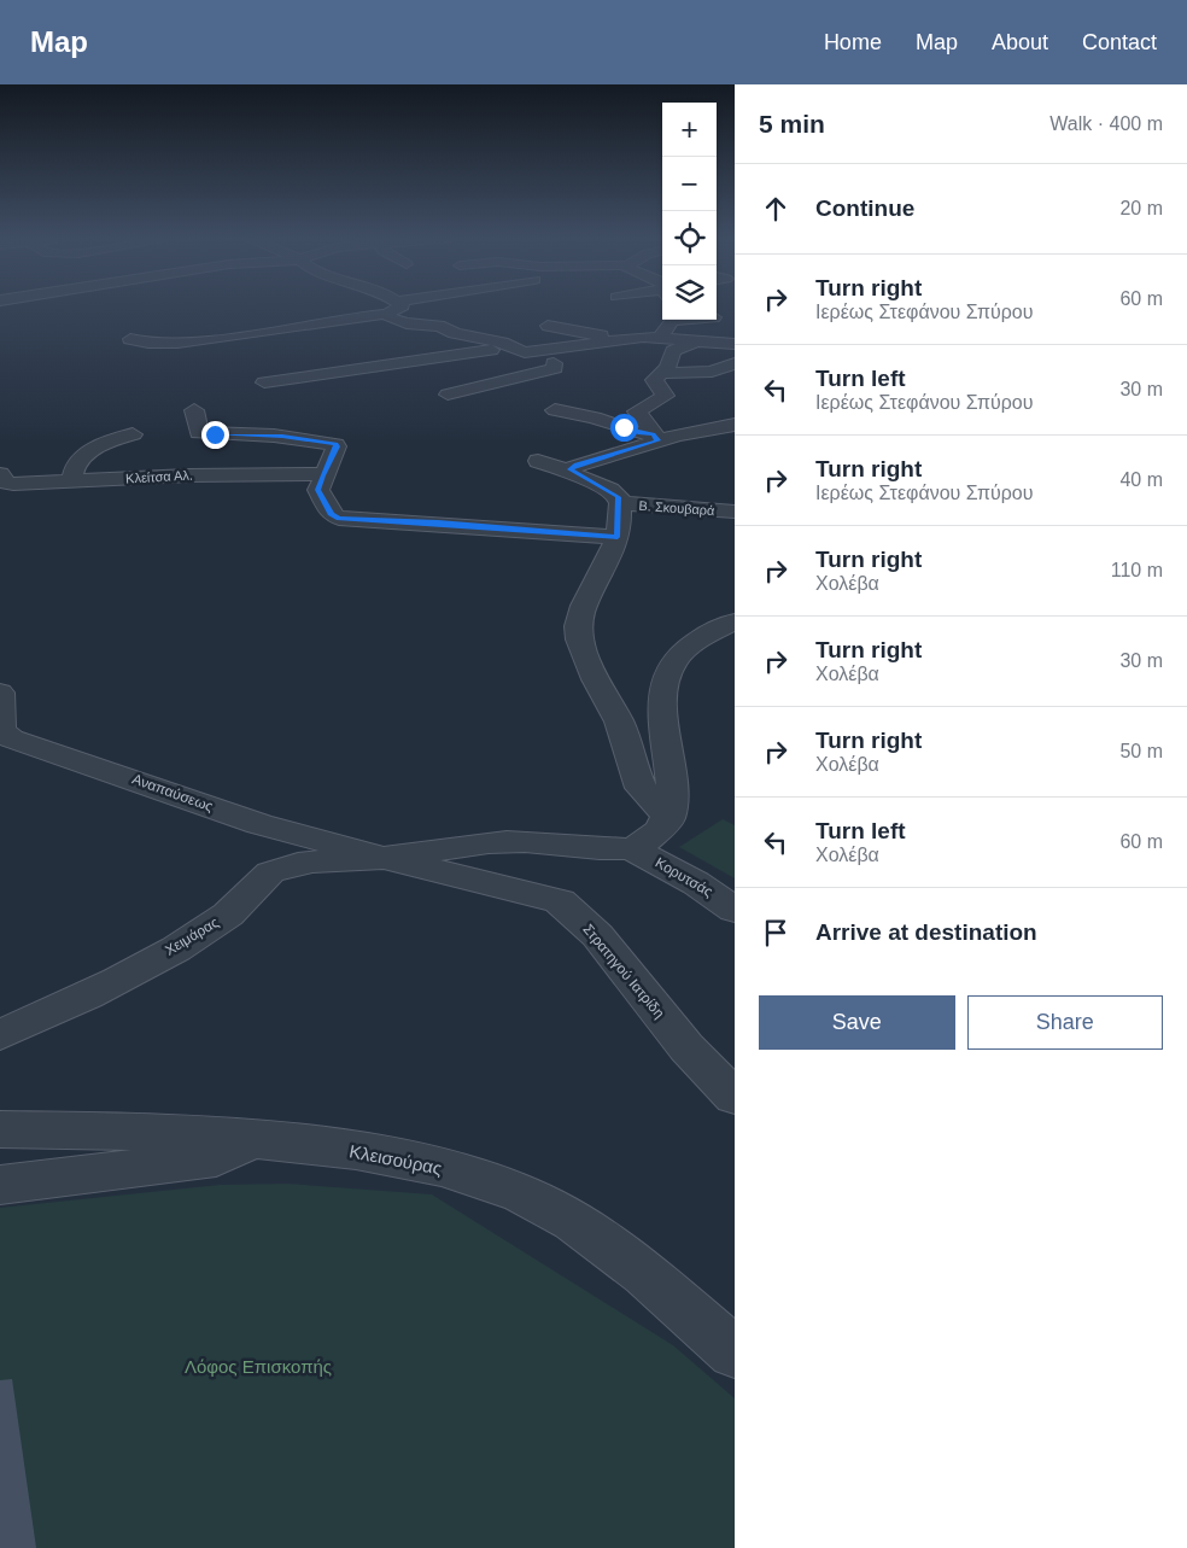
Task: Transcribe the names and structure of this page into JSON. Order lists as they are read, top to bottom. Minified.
{"streets":{"street":["Κλείτσα Αλ.","Β. Σκουβαρά","Αναπαύσεως","Κορυτσάς","Χειμάρας","Στρατηγού Ιατρίδη","Κλεισούρας"]},"crossings":[["Αναπαύσεως","Χειμάρας"],["Αναπαύσεως","Στρατηγού Ιατρίδη"],["Χειμάρας","Στρατηγού Ιατρίδη"]],"parks":["Λόφος Επισκοπής"],"page":{"header":"Map","nav":["Home","Map","About","Contact"],"heading":["5 min","Walk · 400 m"],"map_buttons":["+","−"],"list":[["Continue","20 m"],["Turn right","Ιερέως Στεφάνου Σπύρου","60 m"],["Turn left","Ιερέως Στεφάνου Σπύρου","30 m"],["Turn right","Ιερέως Στεφάνου Σπύρου","40 m"],["Turn right","Χολέβα","110 m"],["Turn right","Χολέβα","30 m"],["Turn right","Χολέβα","50 m"],["Turn left","Χολέβα","60 m"],"Arrive at destination"],"buttons":["Save","Share"]}}
